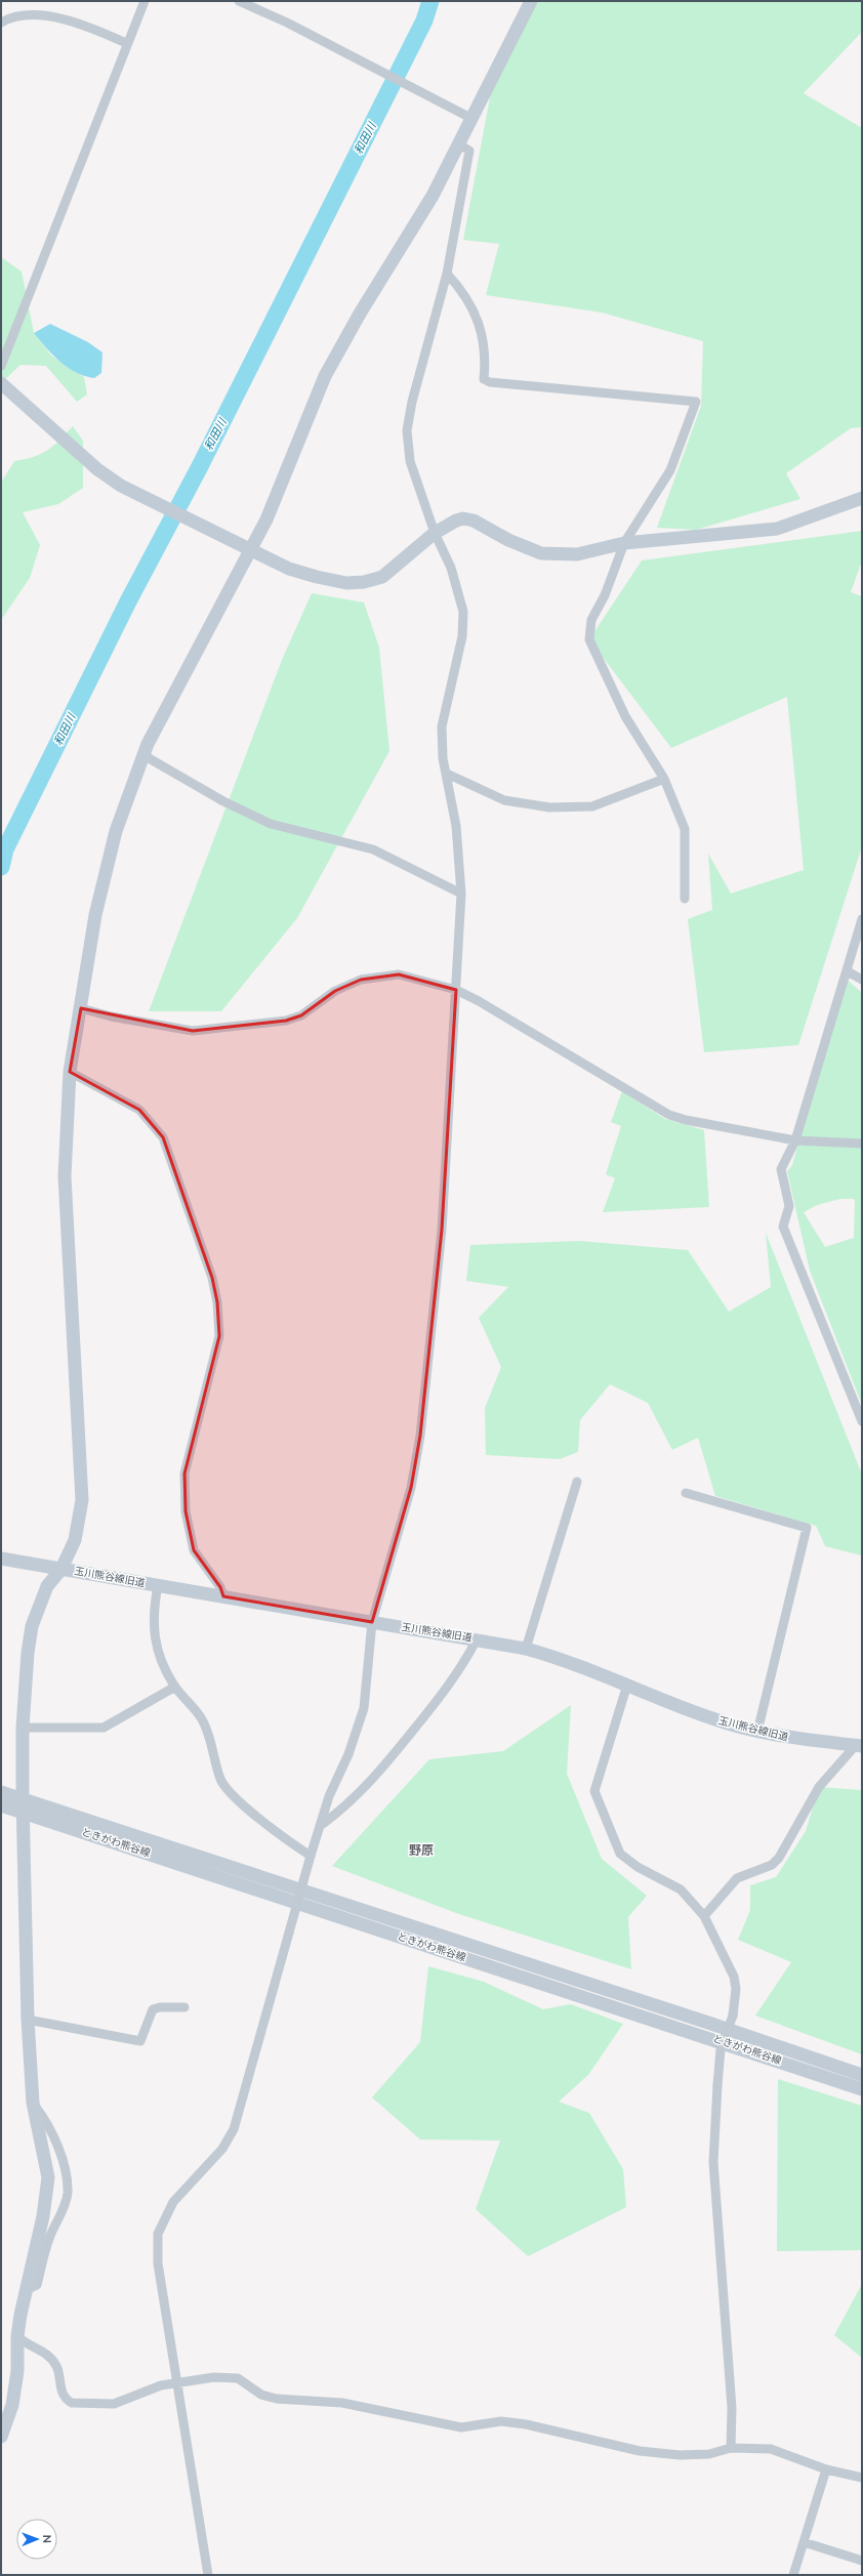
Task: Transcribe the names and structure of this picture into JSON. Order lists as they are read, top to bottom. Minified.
{"streets":{"street":["玉川熊谷線旧道","ときがわ熊谷線"]},"districts":["野原"],"water":["和田川"],"north":"right"}
